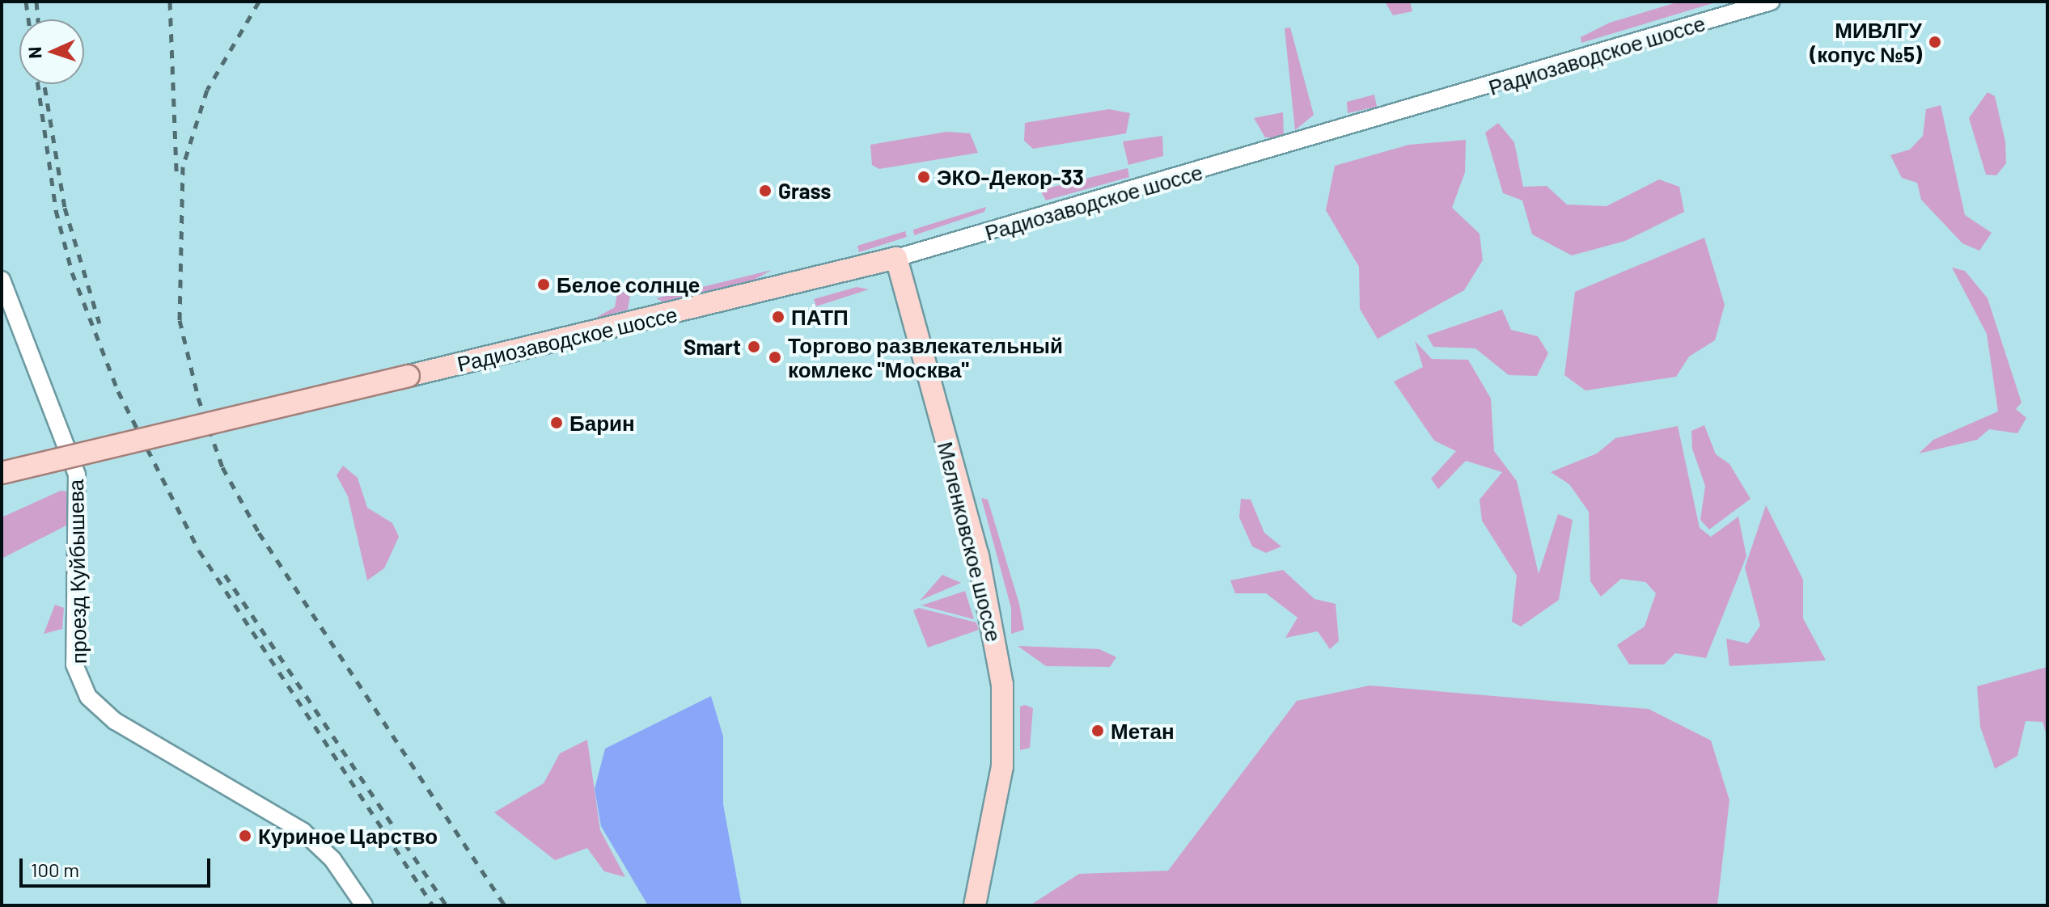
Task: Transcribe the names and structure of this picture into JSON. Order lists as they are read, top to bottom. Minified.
{"streets":{"main road":["Радиозаводское шоссе","Меленковское шоссе"],"street":["проезд Куйбышева"]},"crossings":[["Радиозаводское шоссе","Меленковское шоссе"]],"places":["МИВЛГУ (копус №5)","ЭКО-Декор-33","Grass","Белое солнце","ПАТП","Smart","Торгово развлекательный комлекс \"Москва\"","Барин","Метан","Куриное Царство"],"scale_bar":"100 m","north":"left"}
